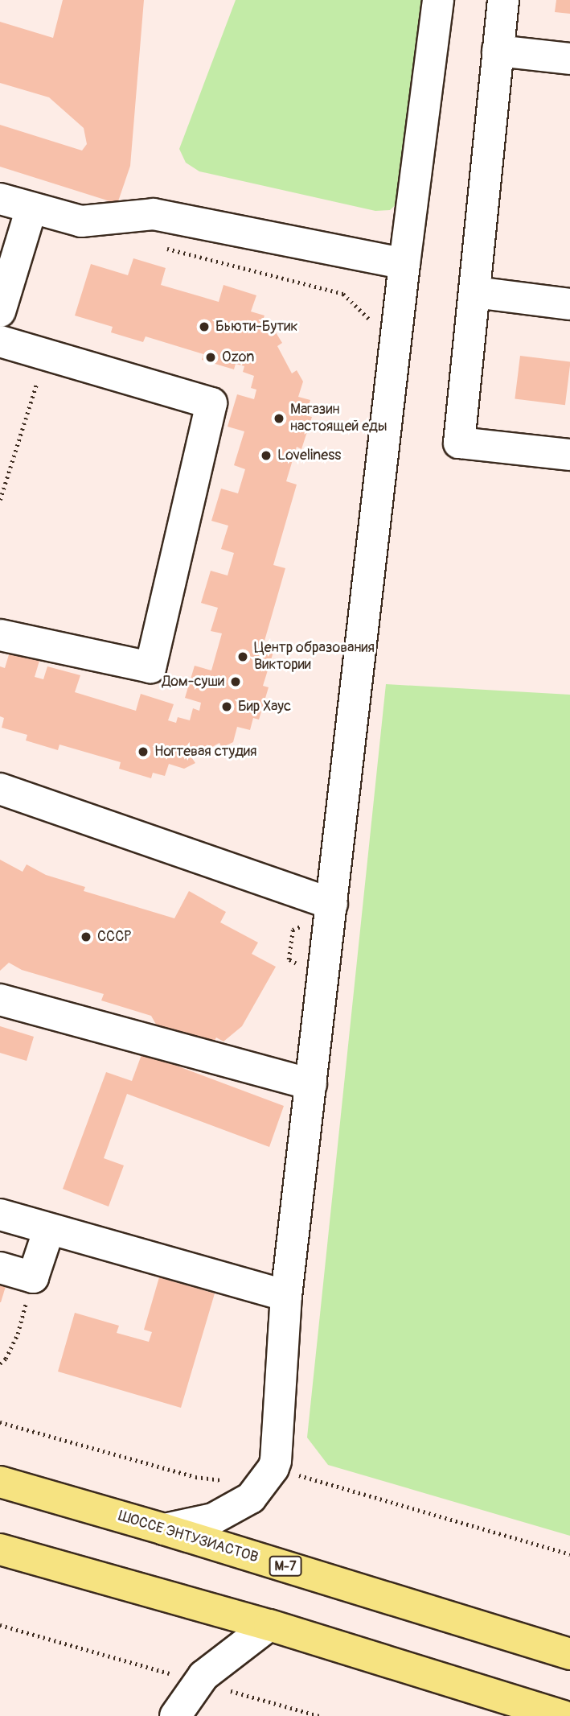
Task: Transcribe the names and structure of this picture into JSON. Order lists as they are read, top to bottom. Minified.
{"streets":{"highway":["ШОССЕ ЭНТУЗИАСТОВ","М-7"]},"places":["Бьюти-Бутик","Ozon","Магазин настоящей еды","Loveliness","Центр образования Виктории","Дом-суши","Бир Хаус","Ногтевая студия","СССР"]}
